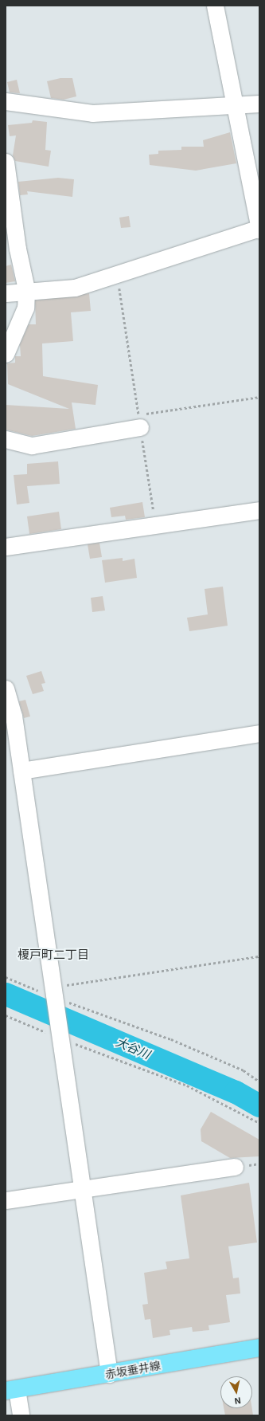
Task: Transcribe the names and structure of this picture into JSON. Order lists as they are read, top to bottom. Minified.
{"streets":{"main road":["赤坂垂井線"]},"districts":["榎戸町二丁目"],"water":["大谷川"],"north":"bottom"}
